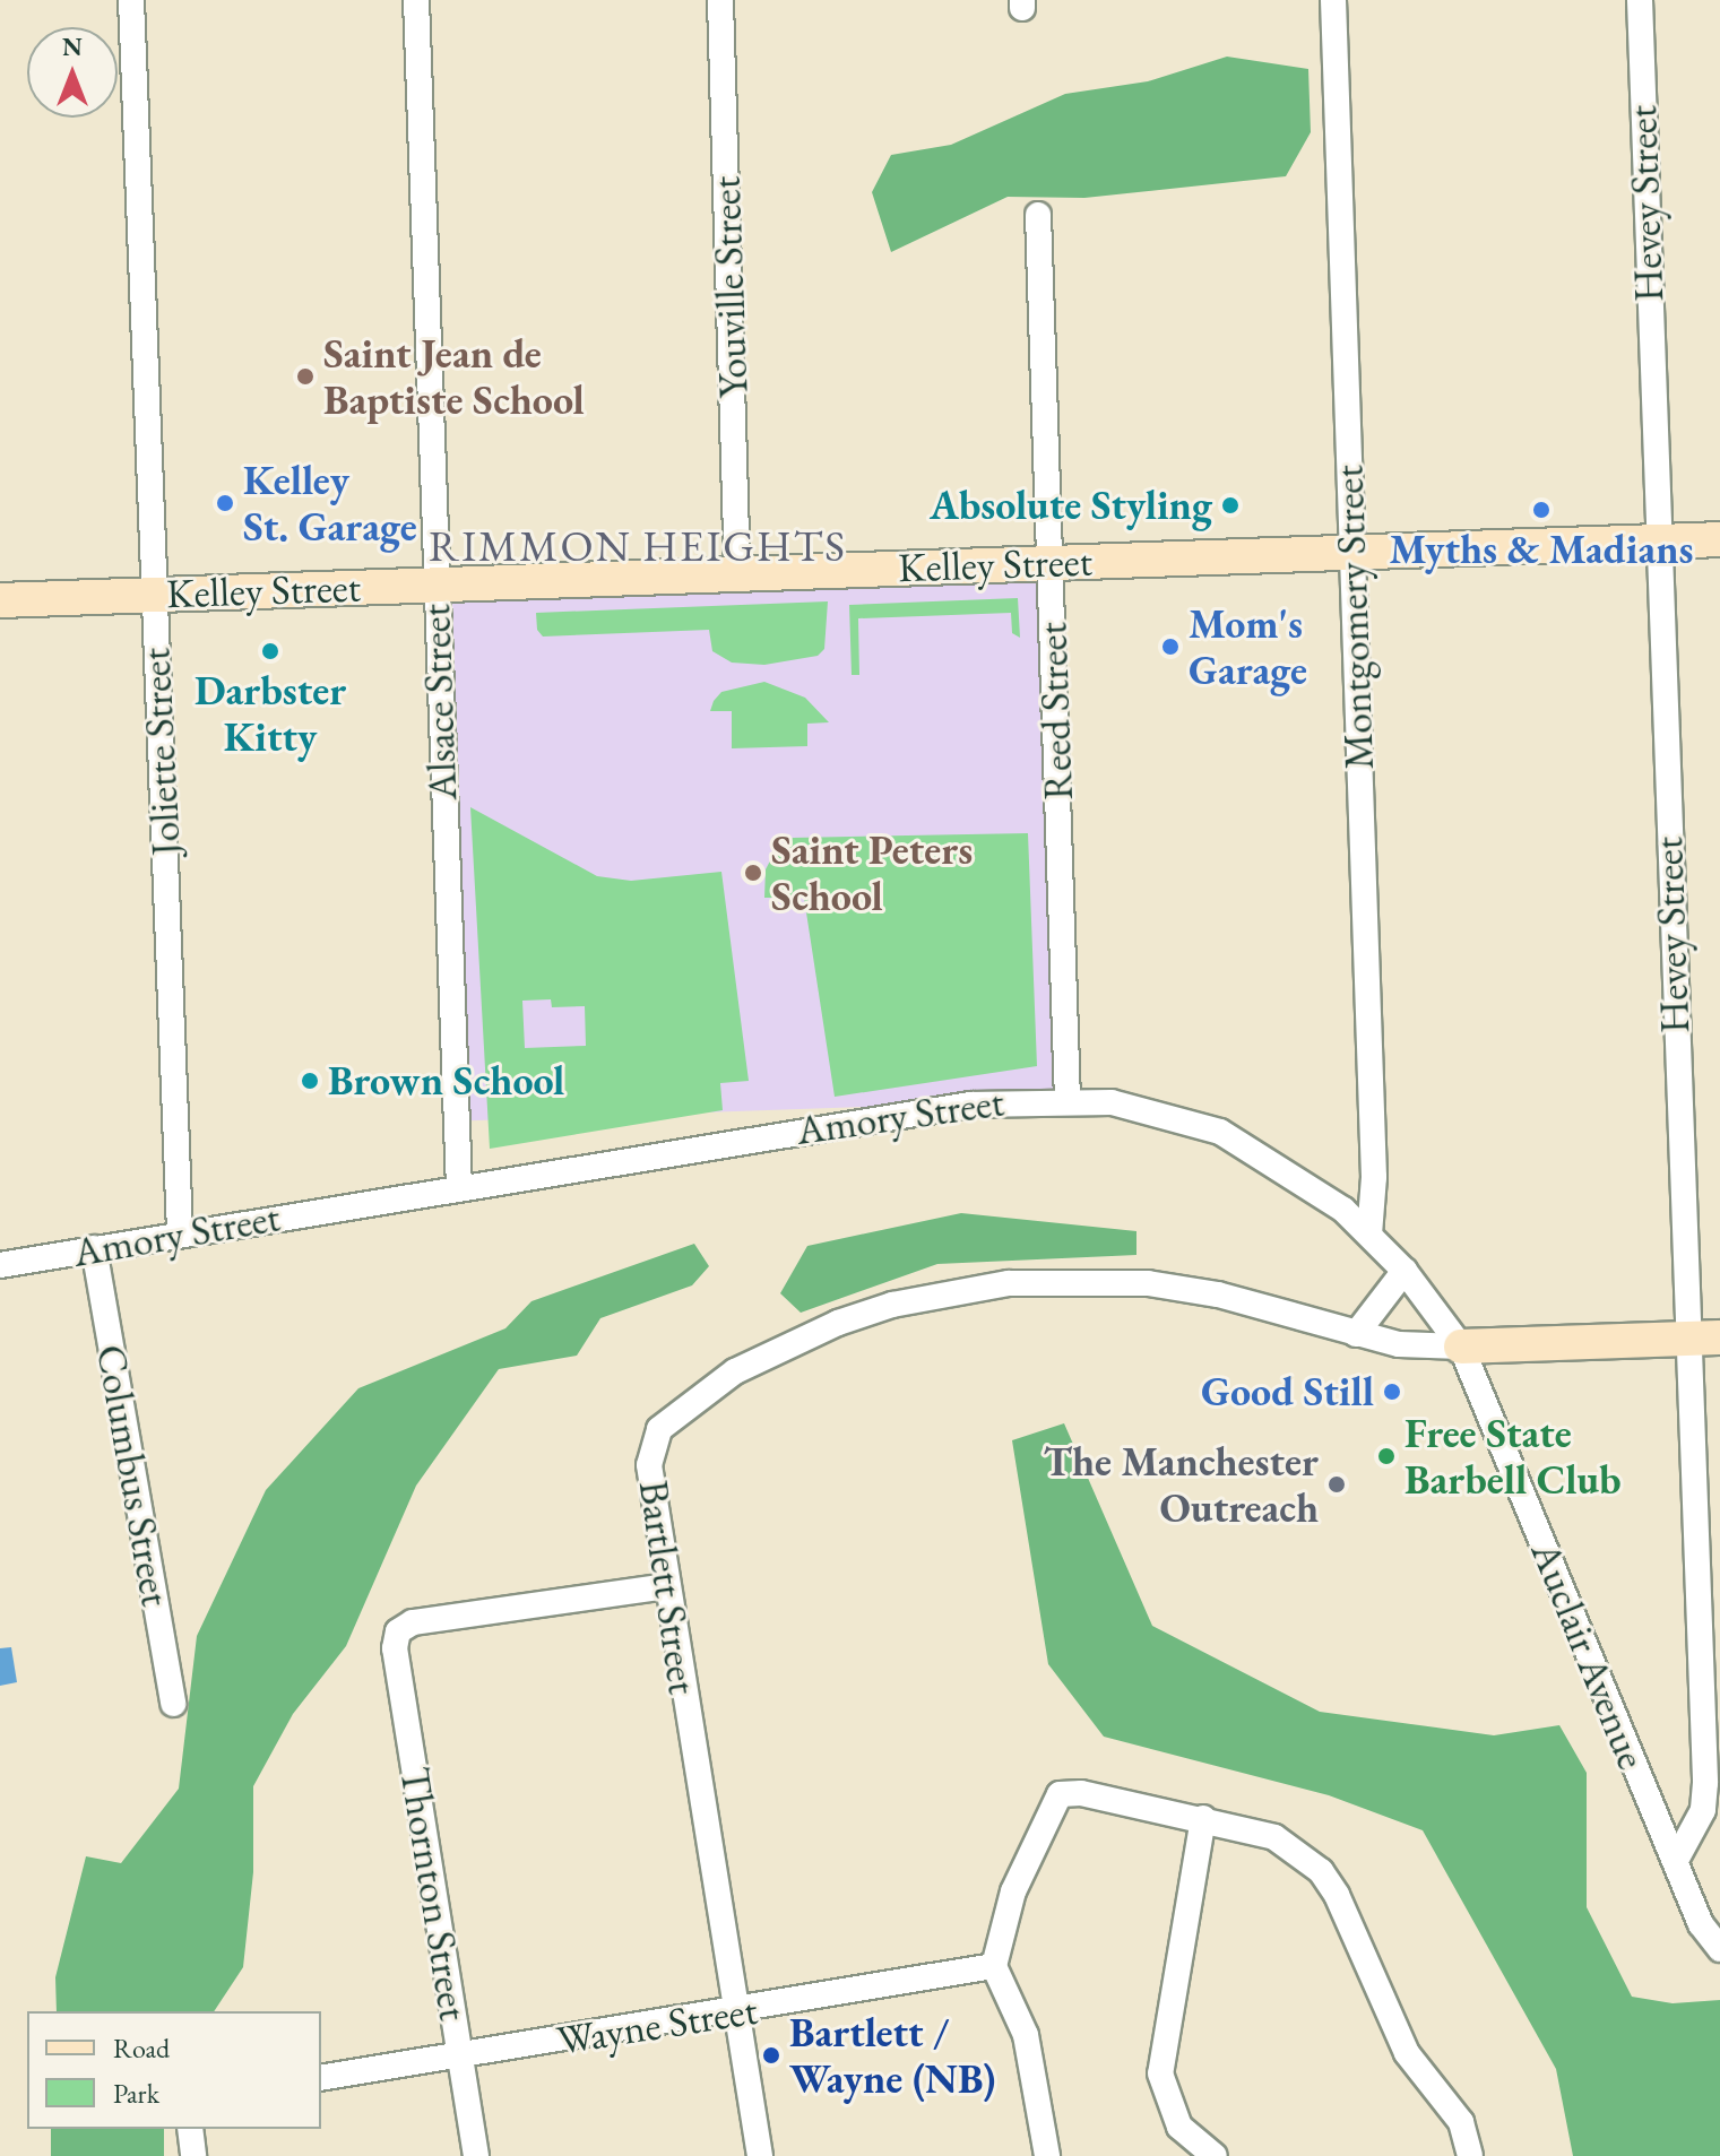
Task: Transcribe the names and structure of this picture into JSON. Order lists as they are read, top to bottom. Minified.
{"streets":{"street":["Hevey Street","Youville Street","Kelley Street","Montgomery Street","Alsace Street","Reed Street","Joliette Street","Amory Street","Columbus Street","Bartlett Street","Auclair Avenue","Thornton Street","Wayne Street"]},"crossings":[["Hevey Street","Kelley Street"],["Hevey Street","Auclair Avenue"],["Youville Street","Kelley Street"],["Kelley Street","Montgomery Street"],["Kelley Street","Alsace Street"],["Kelley Street","Reed Street"],["Kelley Street","Joliette Street"],["Montgomery Street","Amory Street"],["Alsace Street","Amory Street"],["Reed Street","Amory Street"],["Joliette Street","Amory Street"],["Amory Street","Columbus Street"],["Amory Street","Bartlett Street"],["Amory Street","Auclair Avenue"],["Bartlett Street","Auclair Avenue"],["Bartlett Street","Thornton Street"],["Bartlett Street","Wayne Street"],["Thornton Street","Wayne Street"]],"districts":["RIMMON HEIGHTS"],"places":["Saint Jean de Baptiste School","Kelley St. Garage","Absolute Styling","Myths & Madians","Mom's Garage","Darbster Kitty","Saint Peters School","Brown School","Good Still","Free State Barbell Club","The Manchester Outreach","Bartlett / Wayne (NB)"],"legend":["Road","Park"],"north":"top"}
